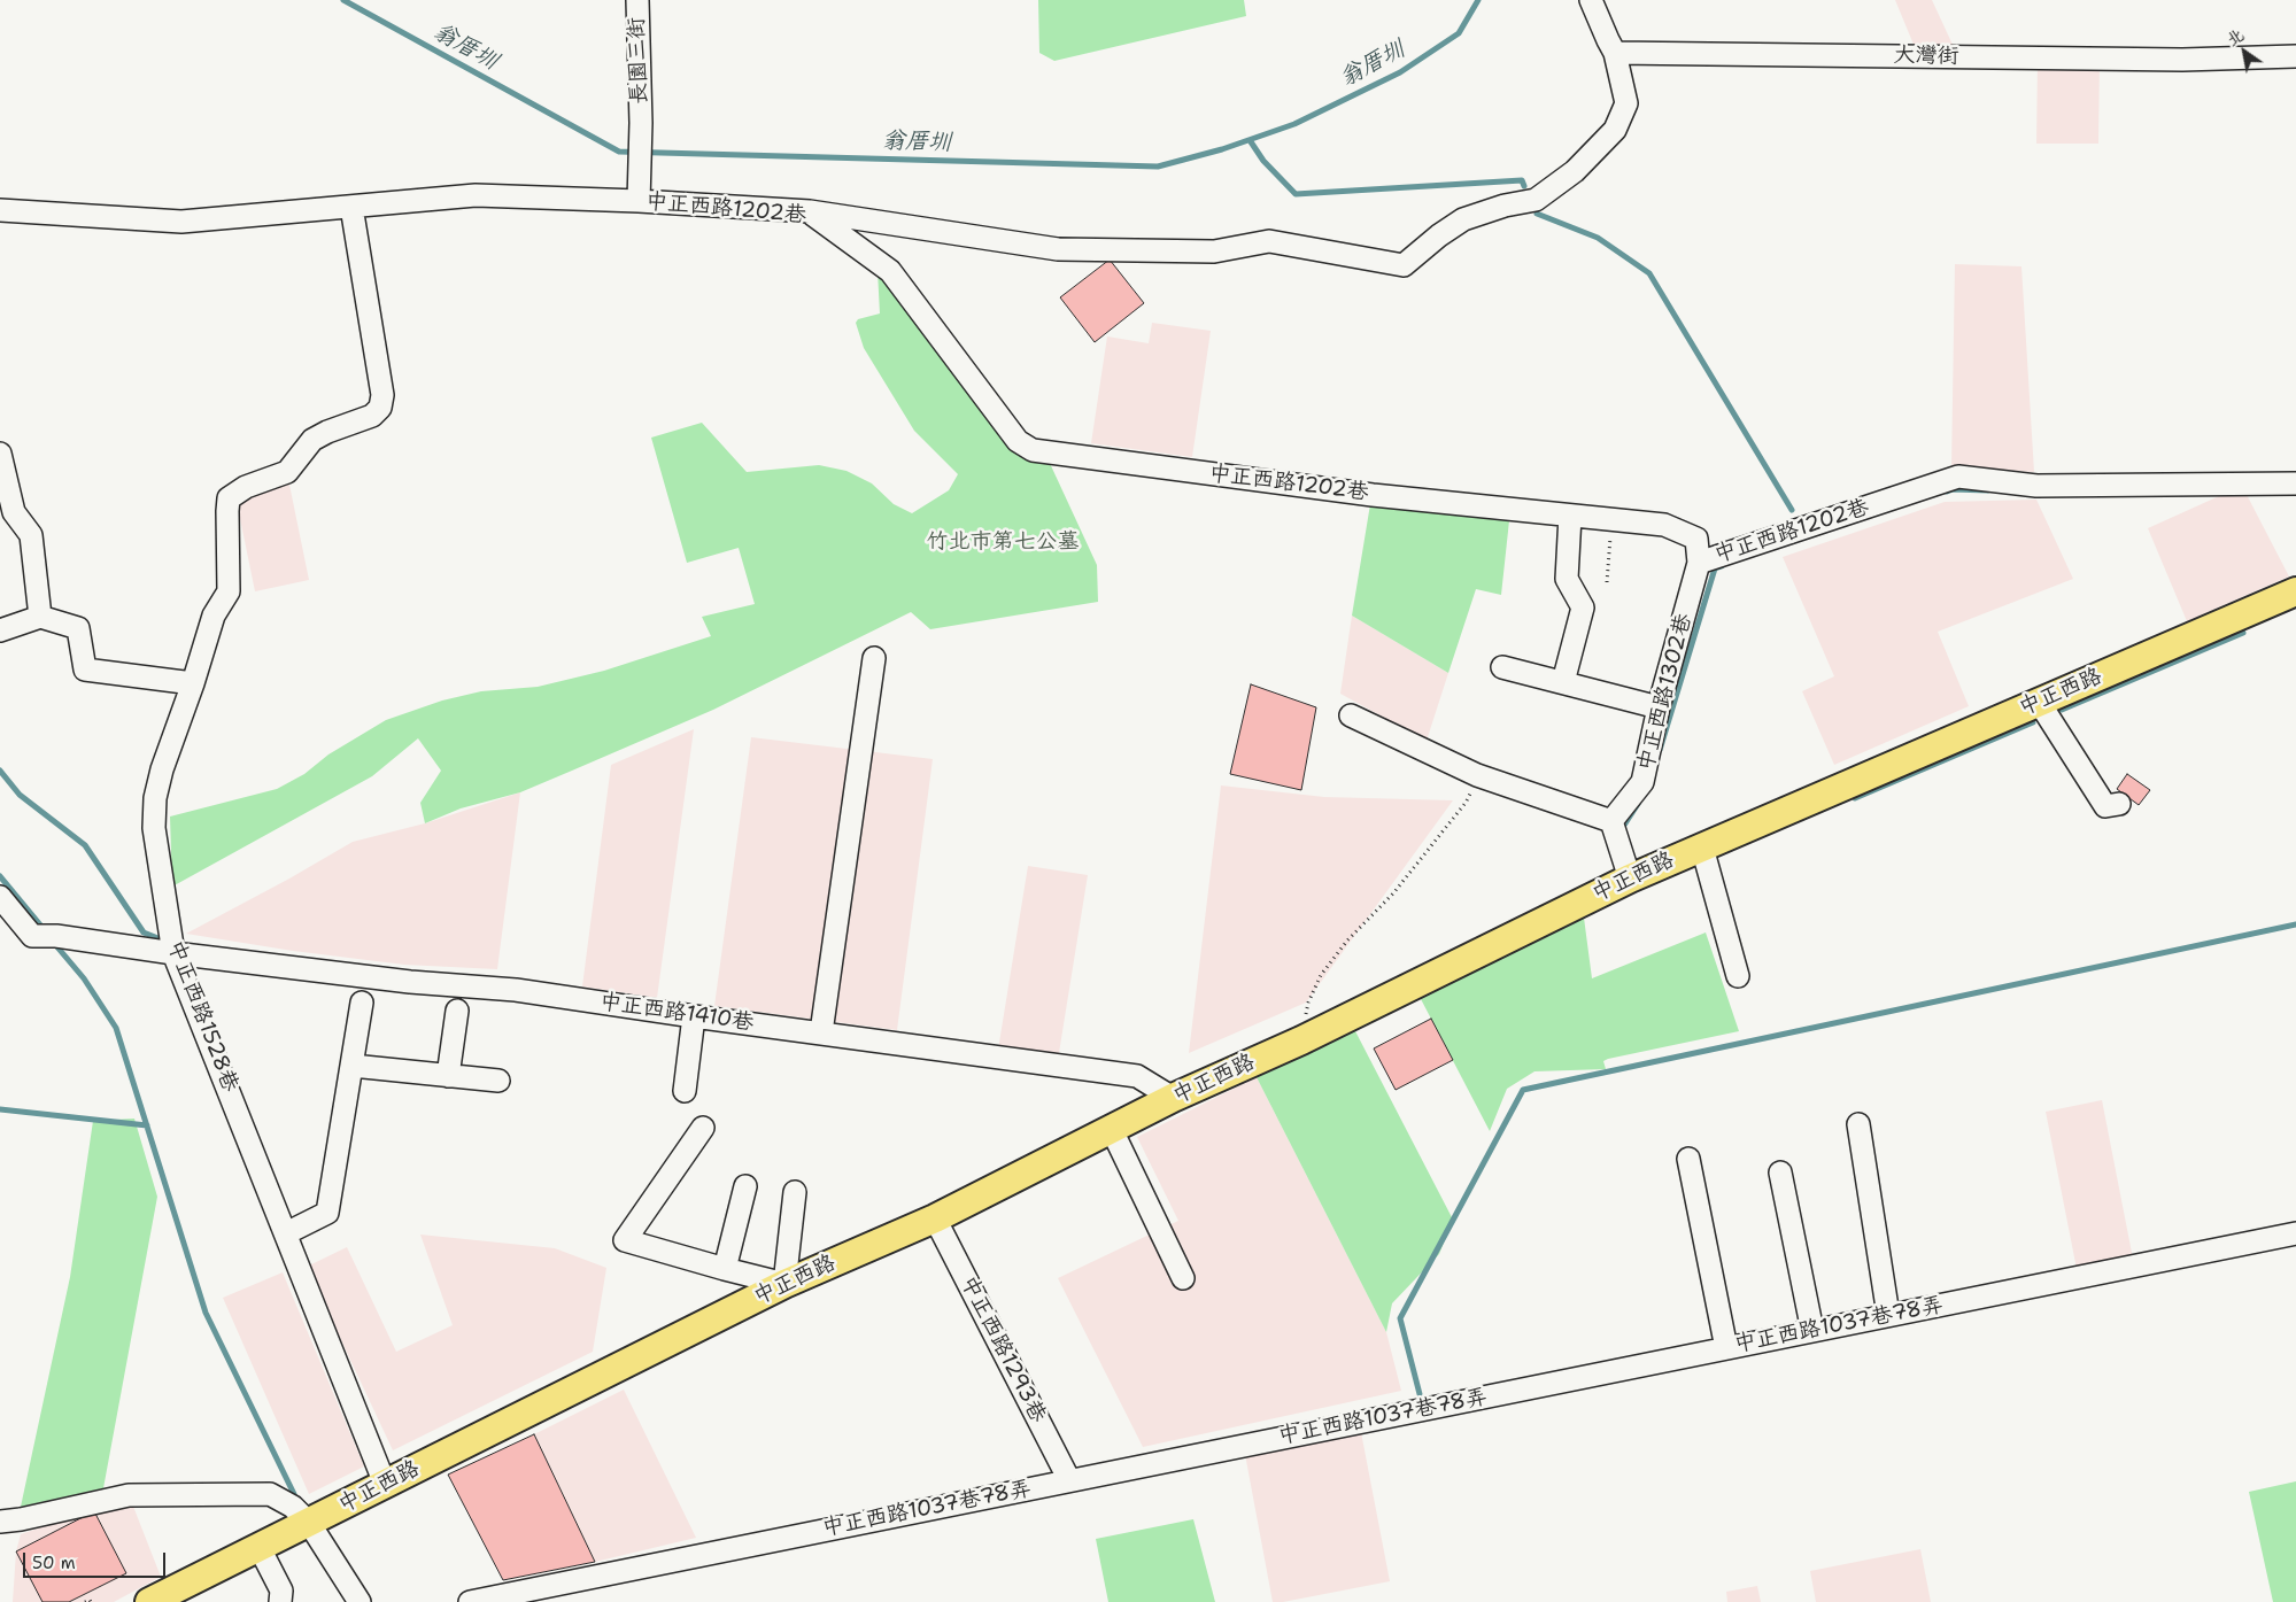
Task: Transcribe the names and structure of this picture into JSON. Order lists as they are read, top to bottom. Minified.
{"streets":{"main road":["中正西路"],"street":["大灣街","長園三街","中正西路1202巷","中正西路1302巷","中正西路1410巷","中正西路1528巷","中正西路1037巷78弄","中正西路1293巷"]},"crossings":[["長園三街","中正西路1202巷"],["中正西路1202巷","中正西路1302巷"],["中正西路1202巷","中正西路1528巷"],["中正西路","中正西路1410巷"],["中正西路","中正西路1528巷"],["中正西路","中正西路1293巷"],["中正西路1410巷","中正西路1528巷"],["中正西路1037巷78弄","中正西路1293巷"]],"water":["翁厝圳"],"parks":["竹北市第七公墓"],"scale_bar":"50 m","north":"top left"}
